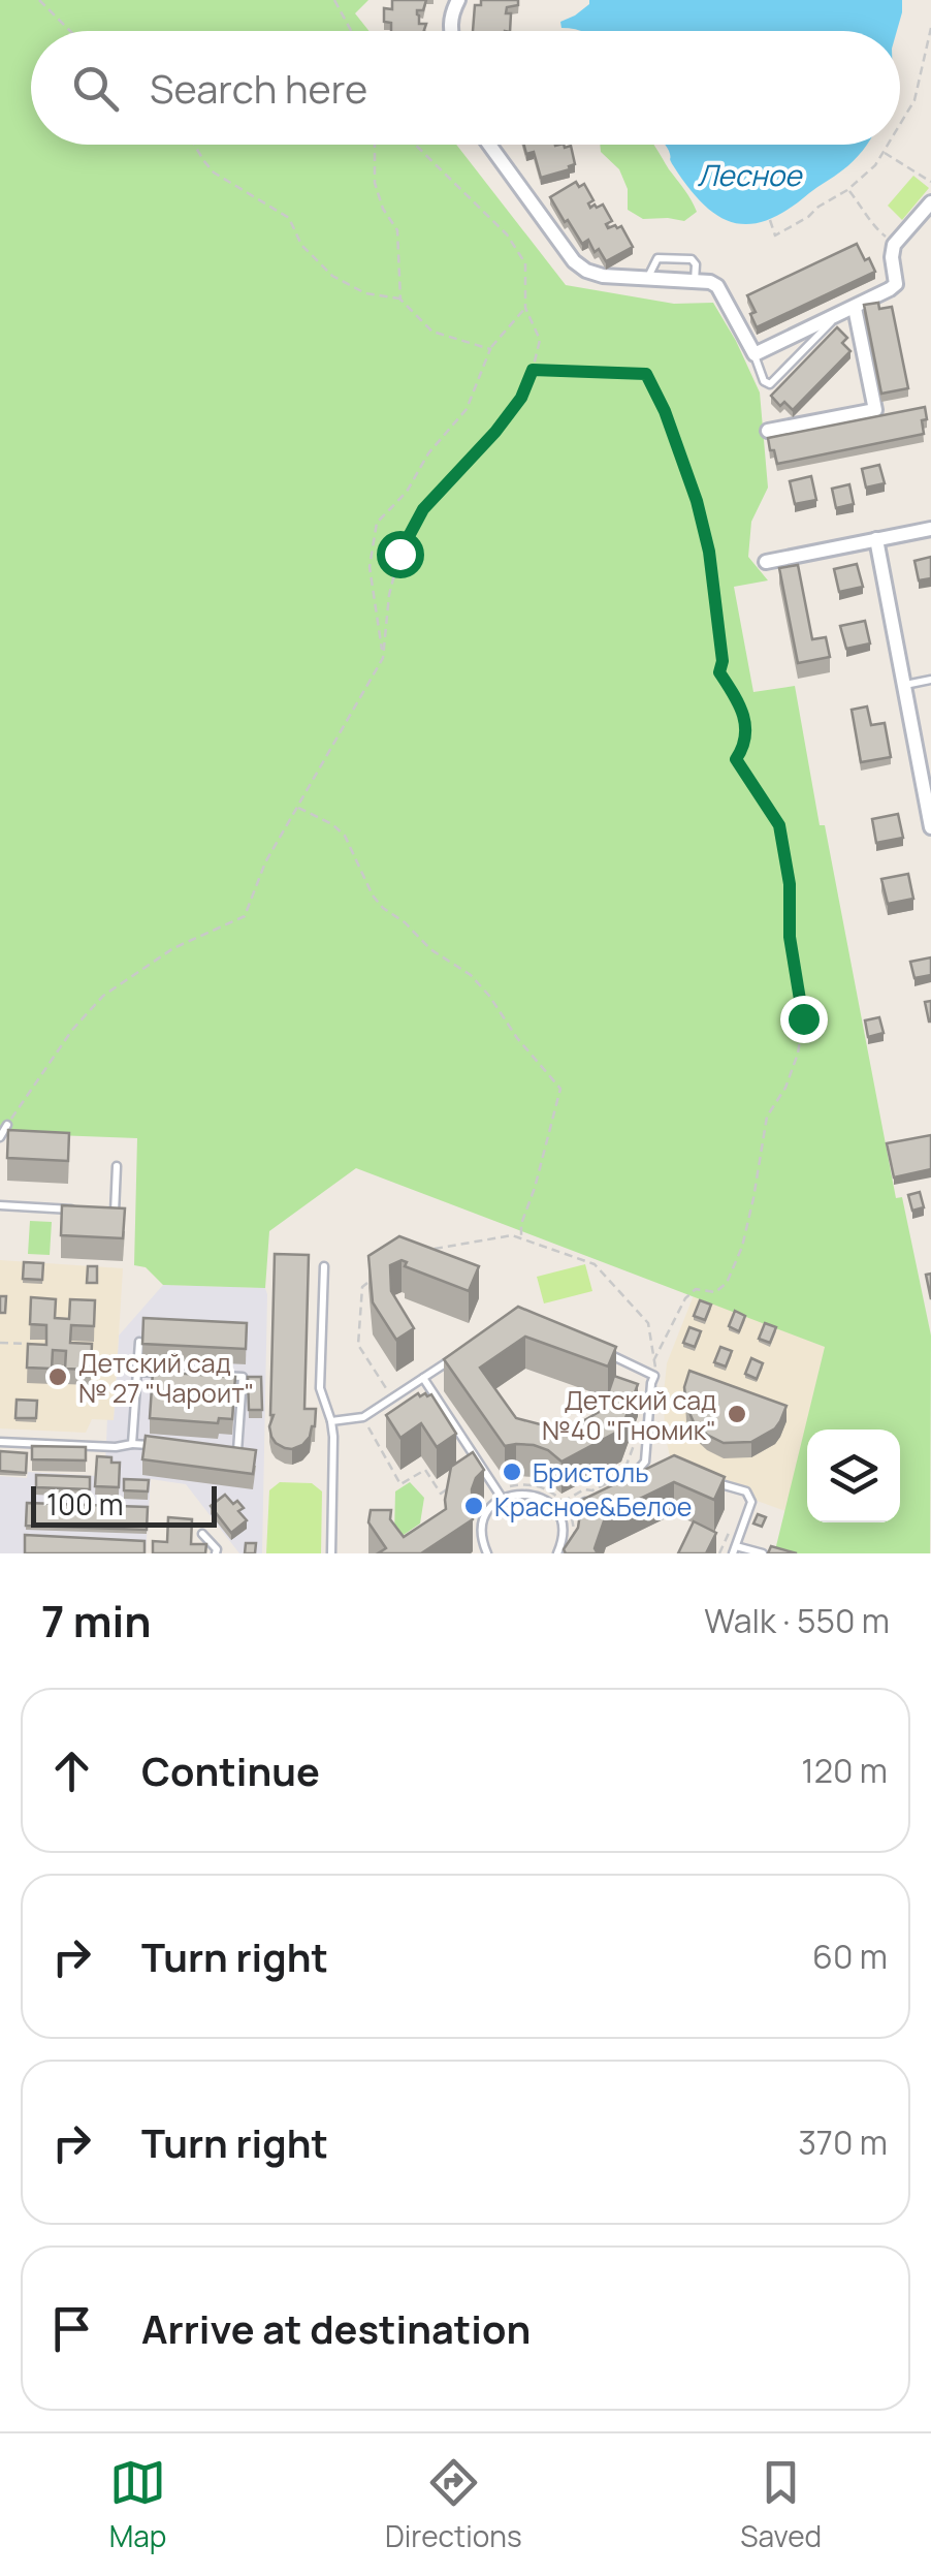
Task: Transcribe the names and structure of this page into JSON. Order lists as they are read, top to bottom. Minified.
{"water":["Лесное"],"places":["Детский сад № 27 \"Чароит\"","Детский сад №40 \"Гномик\"","Бристоль","Красное&Белое"],"scale_bar":"100 m","page":{"search":"Search here","scale":"100 m","heading":["7 min","Walk · 550 m"],"list":[["Continue","120 m"],["Turn right","60 m"],["Turn right","370 m"],"Arrive at destination"],"nav":["Map","Directions","Saved"]}}
